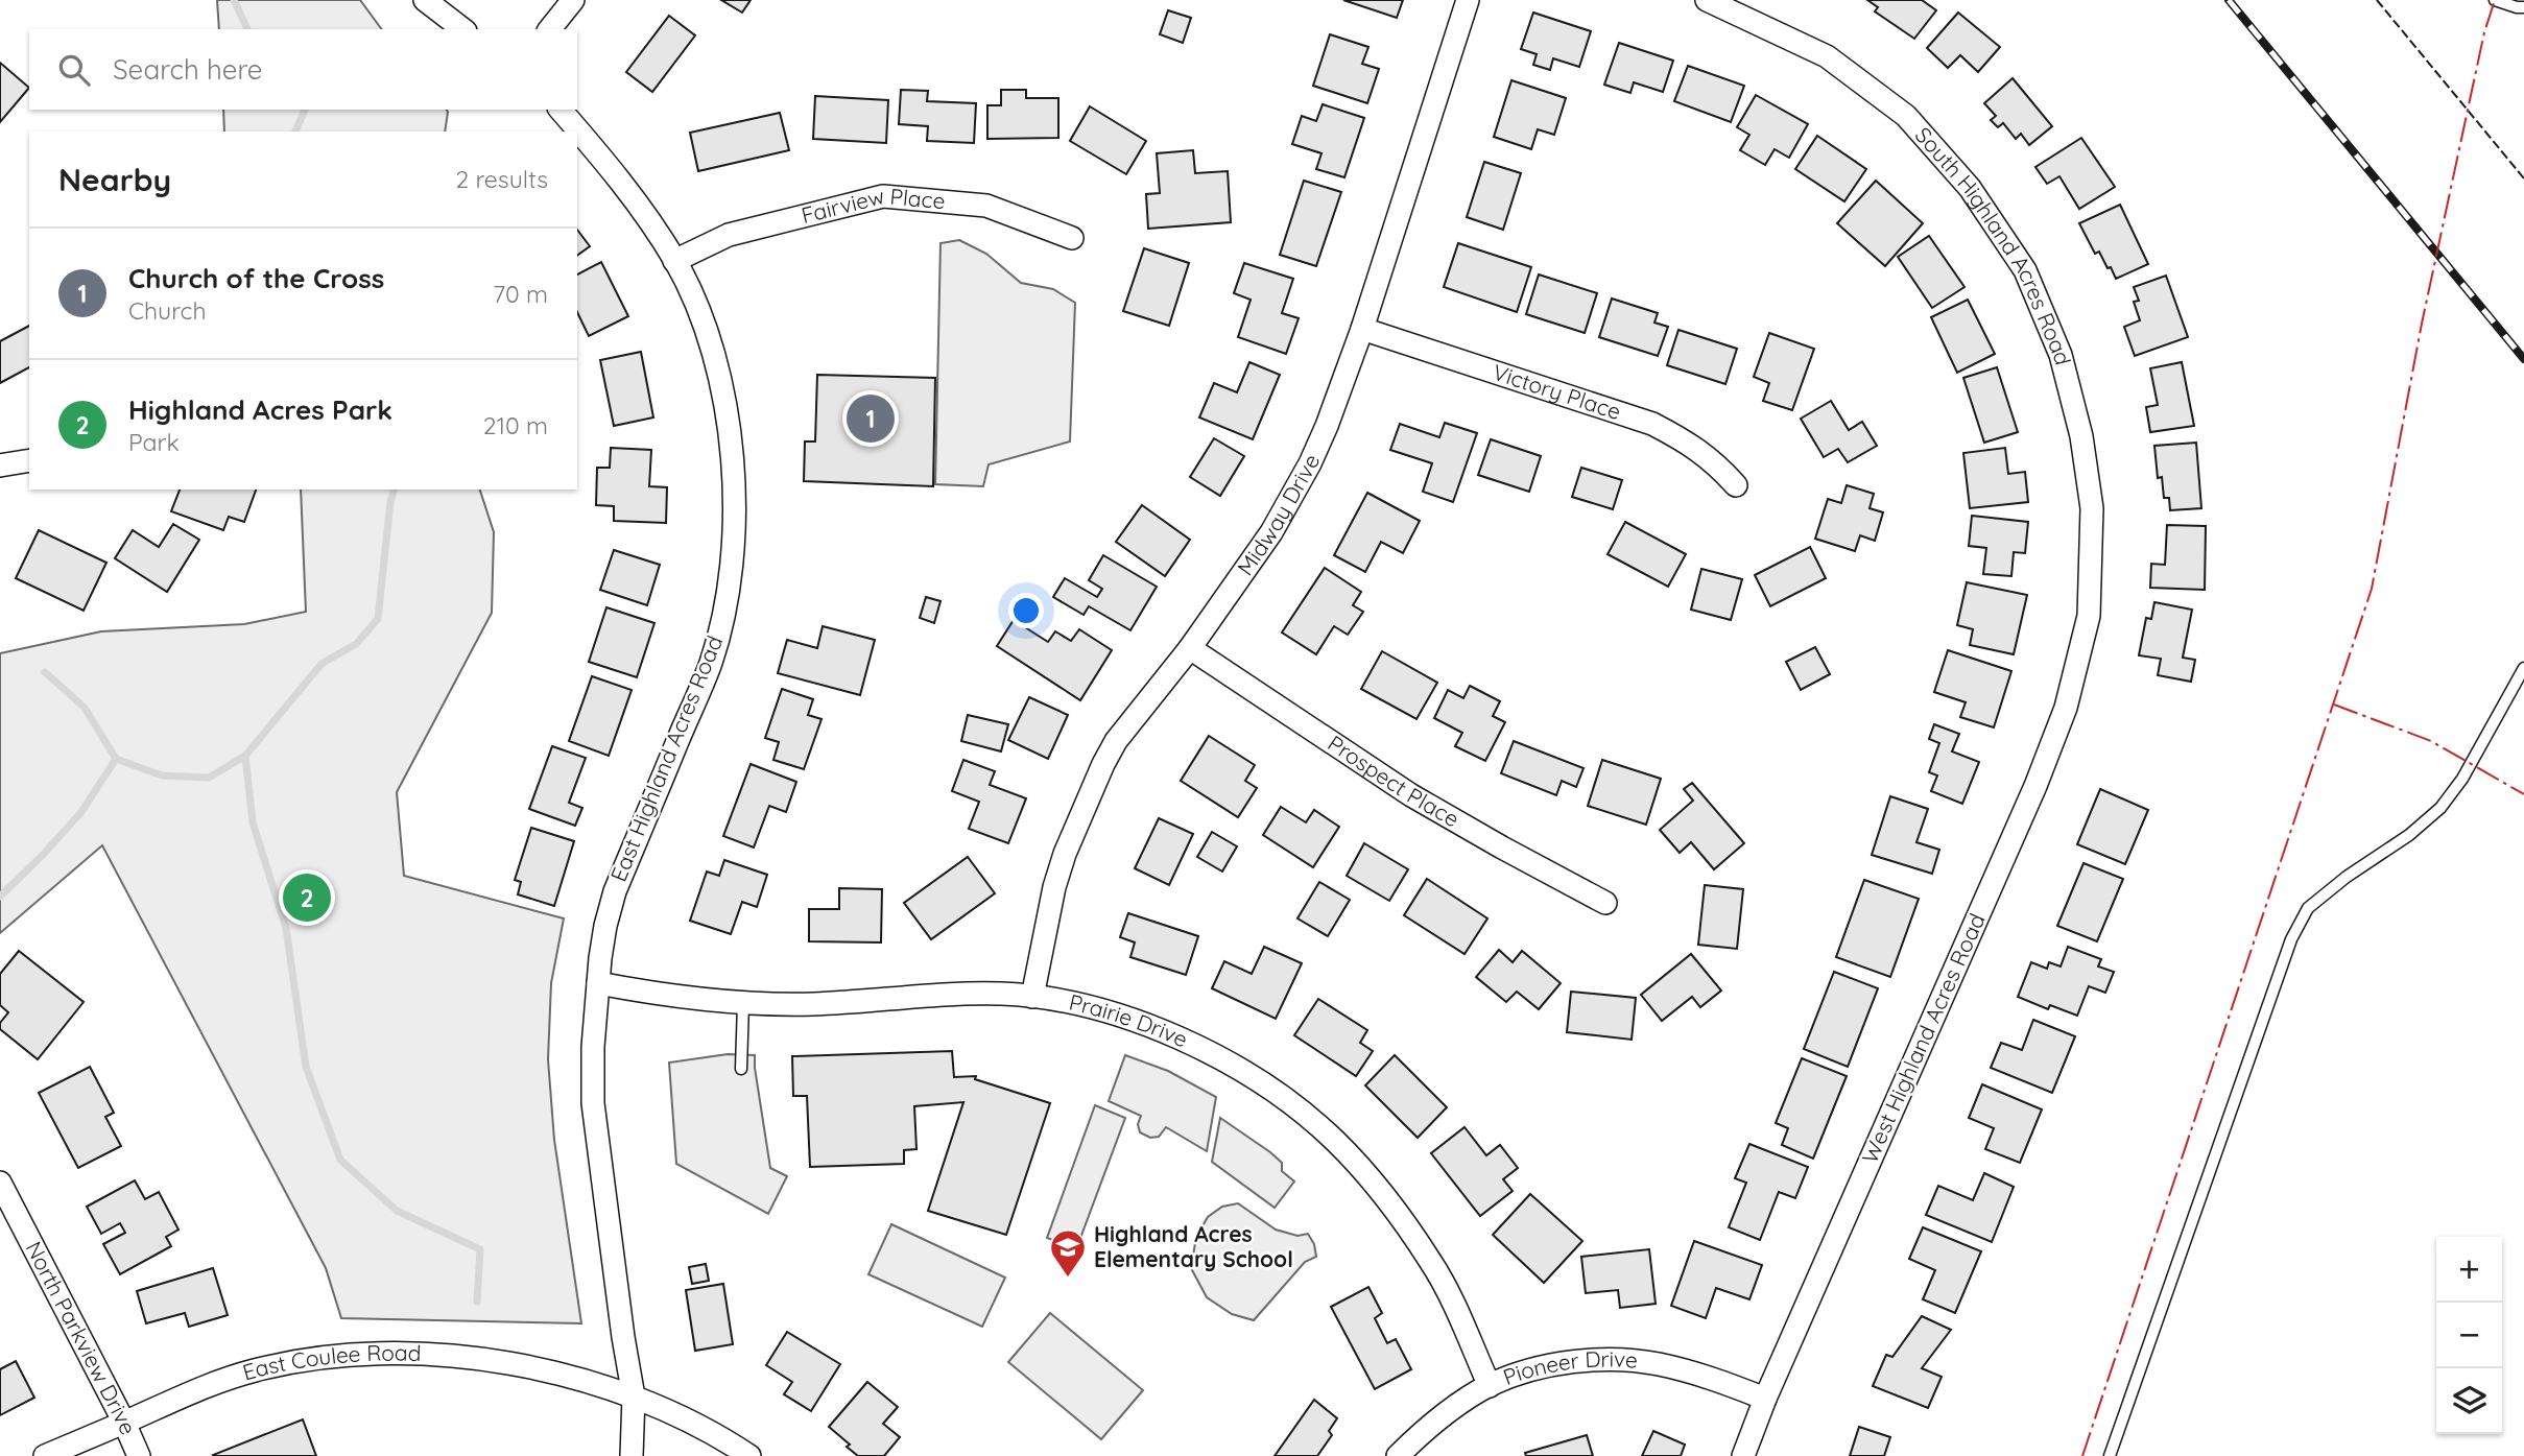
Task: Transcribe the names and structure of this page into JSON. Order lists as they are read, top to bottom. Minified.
{"streets":{"street":["Fairview Place","South Highland Acres Road","Victory Place","Midway Drive","East Highland Acres Road","Prospect Place","Prairie Drive","West Highland Acres Road","North Parkview Drive","East Coulee Road","Pioneer Drive"]},"crossings":[["Fairview Place","East Highland Acres Road"],["South Highland Acres Road","West Highland Acres Road"],["Victory Place","Midway Drive"],["Midway Drive","Prospect Place"],["Midway Drive","Prairie Drive"],["East Highland Acres Road","Prairie Drive"],["East Highland Acres Road","East Coulee Road"],["Prairie Drive","Pioneer Drive"],["West Highland Acres Road","Pioneer Drive"],["North Parkview Drive","East Coulee Road"]],"places":{"school or university":["Highland Acres Elementary School"]},"page":{"search":"Search here","heading":["Nearby","2 results"],"list":[{"mark":"1","name":"Church of the Cross","note":"Church","value":"70 m"},{"mark":"2","name":"Highland Acres Park","note":"Park","value":"210 m"}],"pins":["1","2"],"map_buttons":["+","−"]}}
